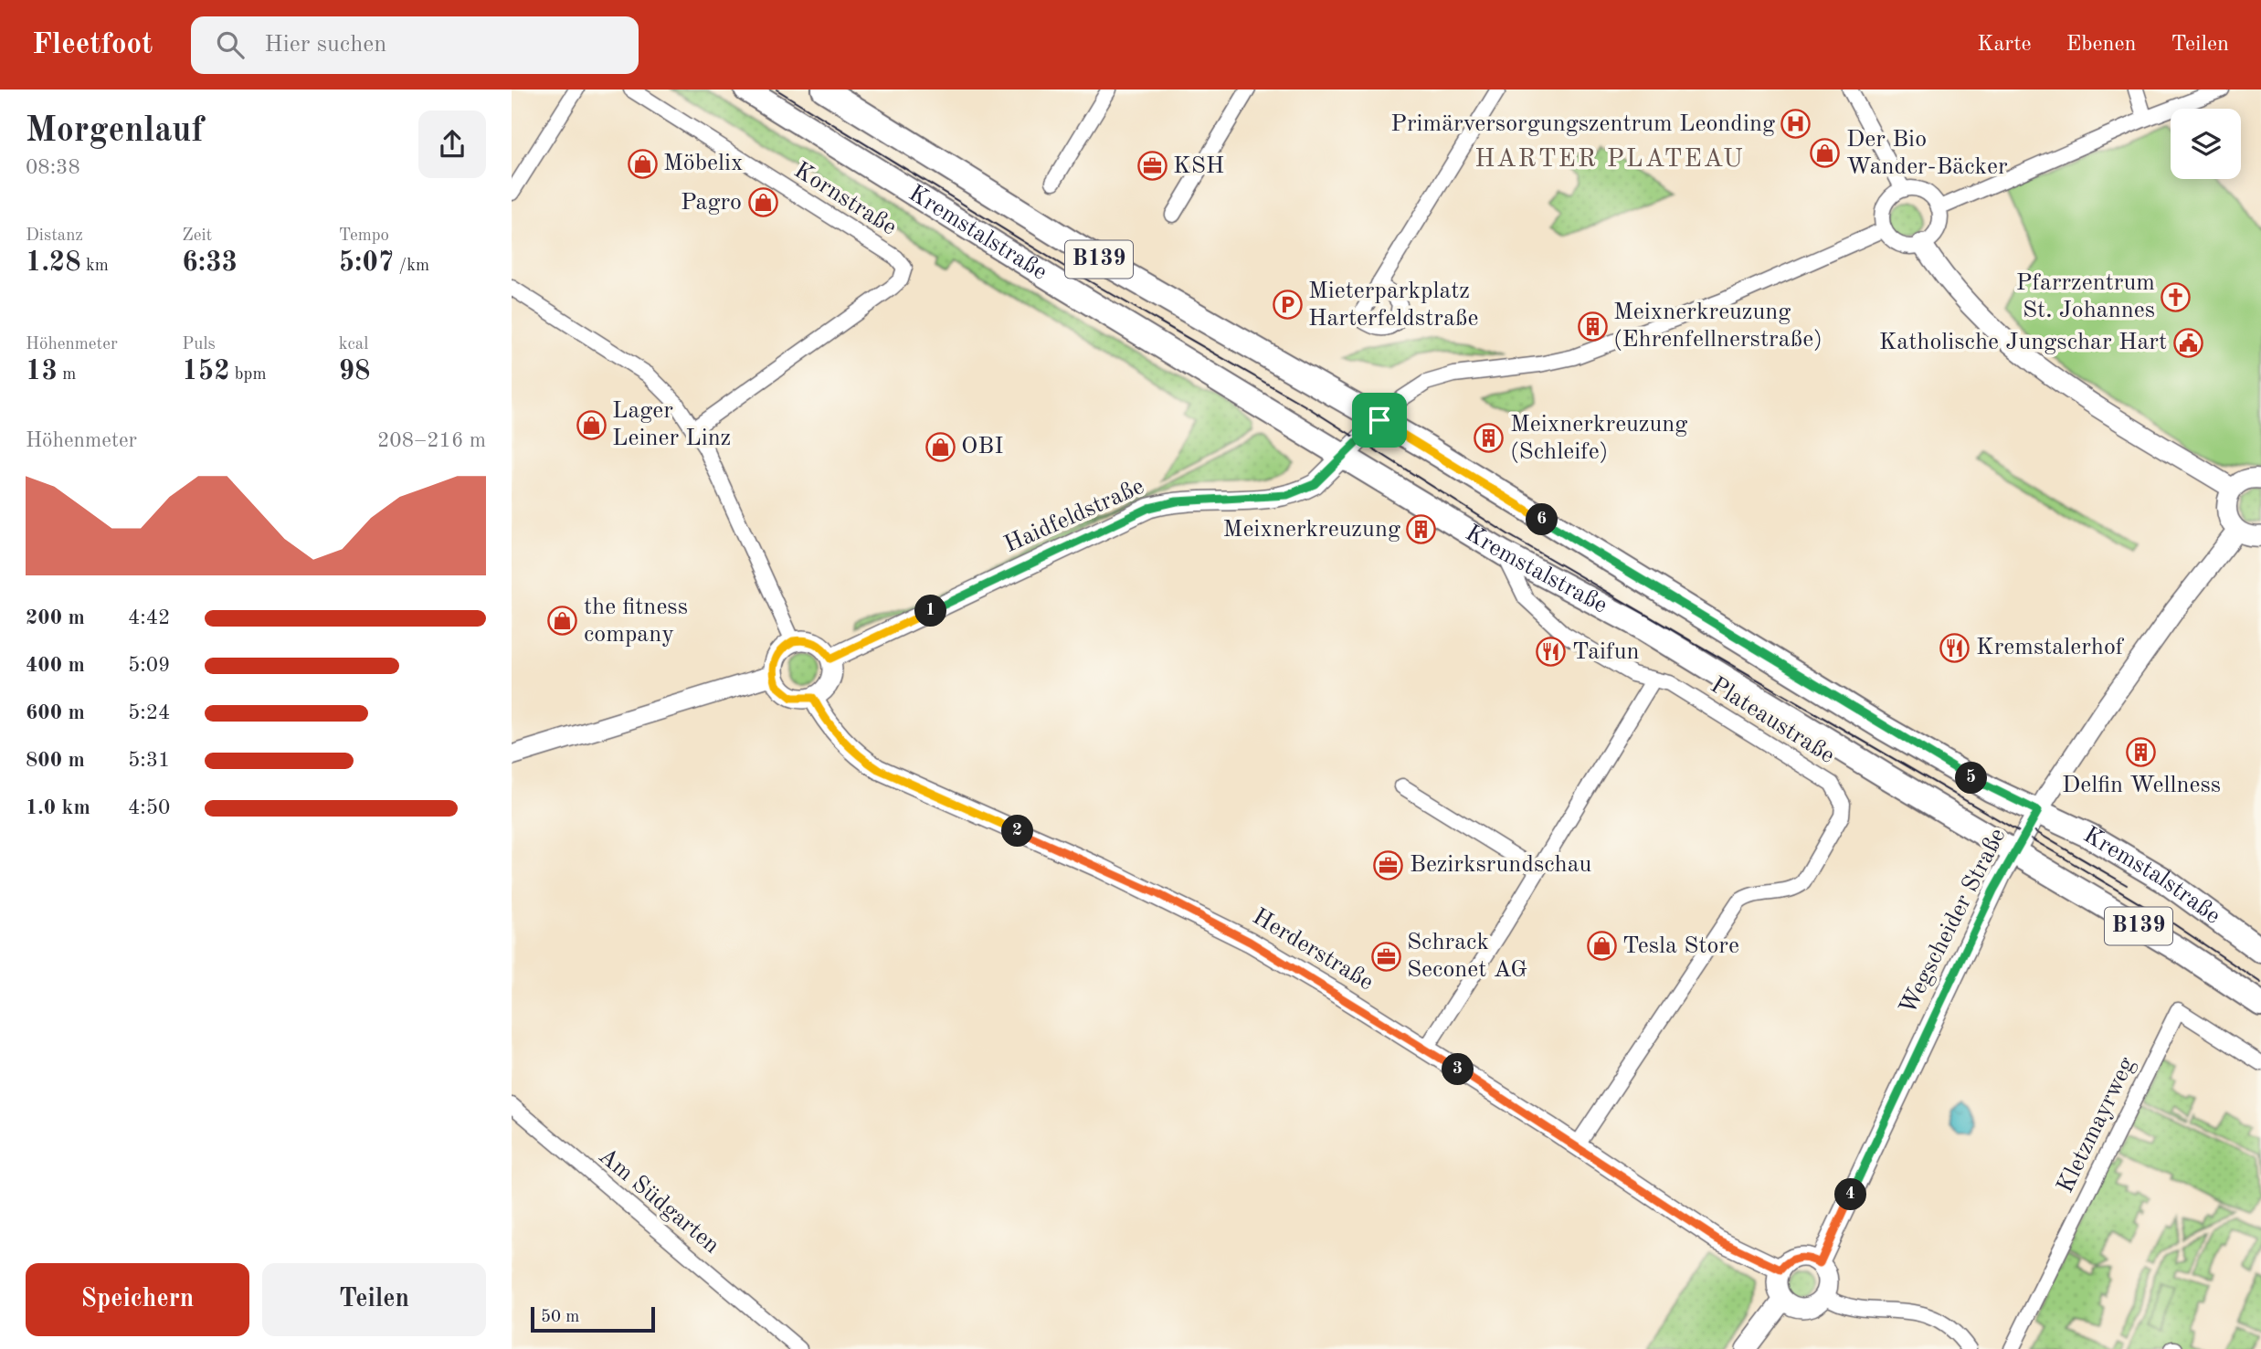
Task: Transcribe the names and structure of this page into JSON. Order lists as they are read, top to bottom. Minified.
{"streets":{"main road":["Kremstalstraße","B139"],"street":["Kornstraße","Haidfeldstraße","Plateaustraße","Wegscheider Straße","Herderstraße","Kletzmayrweg","Am Südgarten"]},"crossings":[["Kremstalstraße","Haidfeldstraße"],["Kremstalstraße","Plateaustraße"],["Kremstalstraße","Wegscheider Straße"],["Haidfeldstraße","Herderstraße"],["Plateaustraße","Herderstraße"],["Wegscheider Straße","Herderstraße"]],"districts":["HARTER PLATEAU"],"places":{"hospital":["Primärversorgungszentrum Leonding"],"shop":["Der Bio Wander-Bäcker","Möbelix","Pagro","Lager Leiner Linz","OBI","the fitness company","Tesla Store"],"office":["KSH","Bezirksrundschau","Schrack Seconet AG"],"church":["Pfarrzentrum St. Johannes"],"parking":["Mieterparkplatz Harterfeldstraße"],"building":["Meixnerkreuzung (Ehrenfellnerstraße)","Meixnerkreuzung (Schleife)","Meixnerkreuzung","Delfin Wellness"],"public building":["Katholische Jungschar Hart"],"restaurant":["Kremstalerhof","Taifun"]},"scale_bar":"50 m","page":{"header":"Fleetfoot","search":"Hier suchen","nav":["Karte","Ebenen","Teilen"],"heading":["Morgenlauf","08:38"],"stats":[["Distanz","1.28 km"],["Zeit","6:33"],["Tempo","5:07 /km"],["Höhenmeter","13 m"],["Puls","152 bpm"],["kcal","98"]],"chart":["Höhenmeter","208–216 m"],"pins":["6","1","5","2","3","4"],"list":[{"name":"200 m","note":"4:42"},{"name":"400 m","note":"5:09"},{"name":"600 m","note":"5:24"},{"name":"800 m","note":"5:31"},{"name":"1.0 km","note":"4:50"}],"buttons":["Speichern","Teilen"],"scale":"50 m"}}
